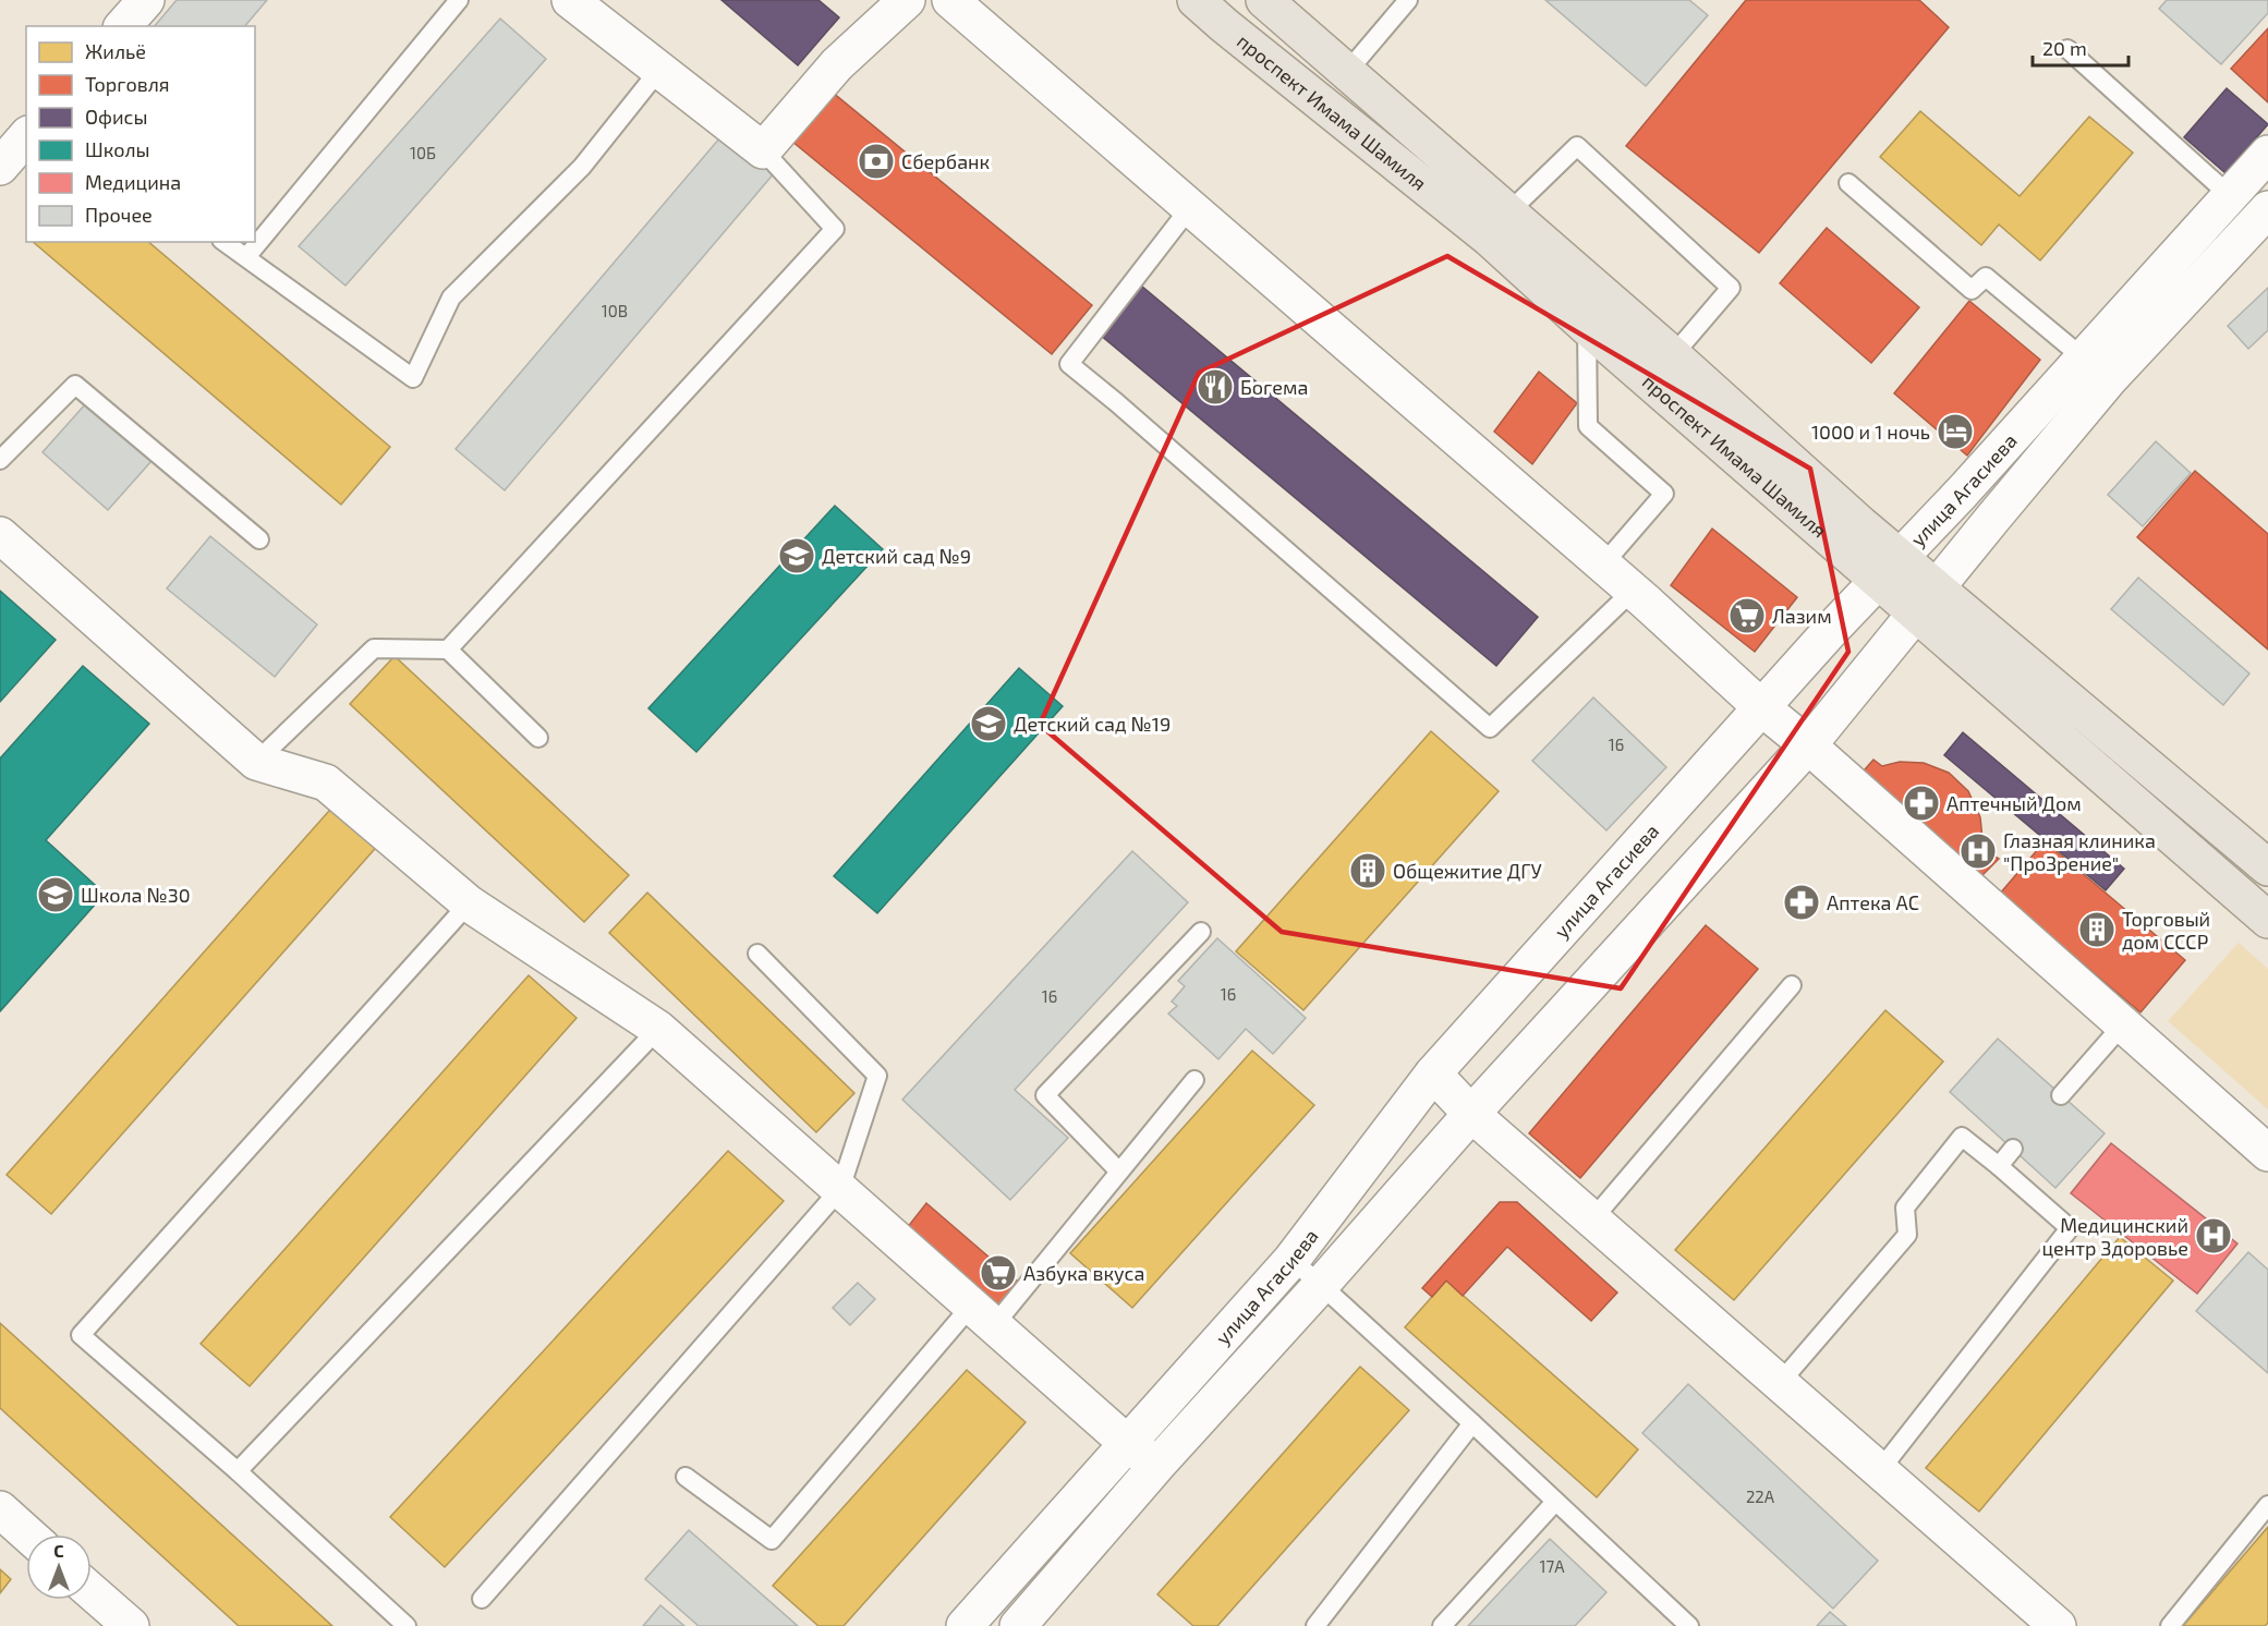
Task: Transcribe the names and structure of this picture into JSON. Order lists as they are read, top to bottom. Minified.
{"streets":{"main road":["проспект Имама Шамиля"],"street":["улица Агасиева"]},"crossings":[["проспект Имама Шамиля","улица Агасиева"]],"places":{"bank":["Сбербанк"],"restaurant":["Богема"],"hotel":["1000 и 1 ночь"],"school or university":["Детский сад №9","Детский сад №19","Школа №30"],"supermarket":["Лазим","Азбука вкуса"],"pharmacy":["Аптечный Дом","Аптека АС"],"hospital":["Глазная клиника \"ПроЗрение\"","Медицинский центр Здоровье"],"building":["Общежитие ДГУ","Торговый дом СССР"]},"house_numbers":["10Б","10В","16","16","16","22А","17А"],"legend":["Жильё","Торговля","Офисы","Школы","Медицина","Прочее"],"scale_bar":"20 m","north":"top"}
